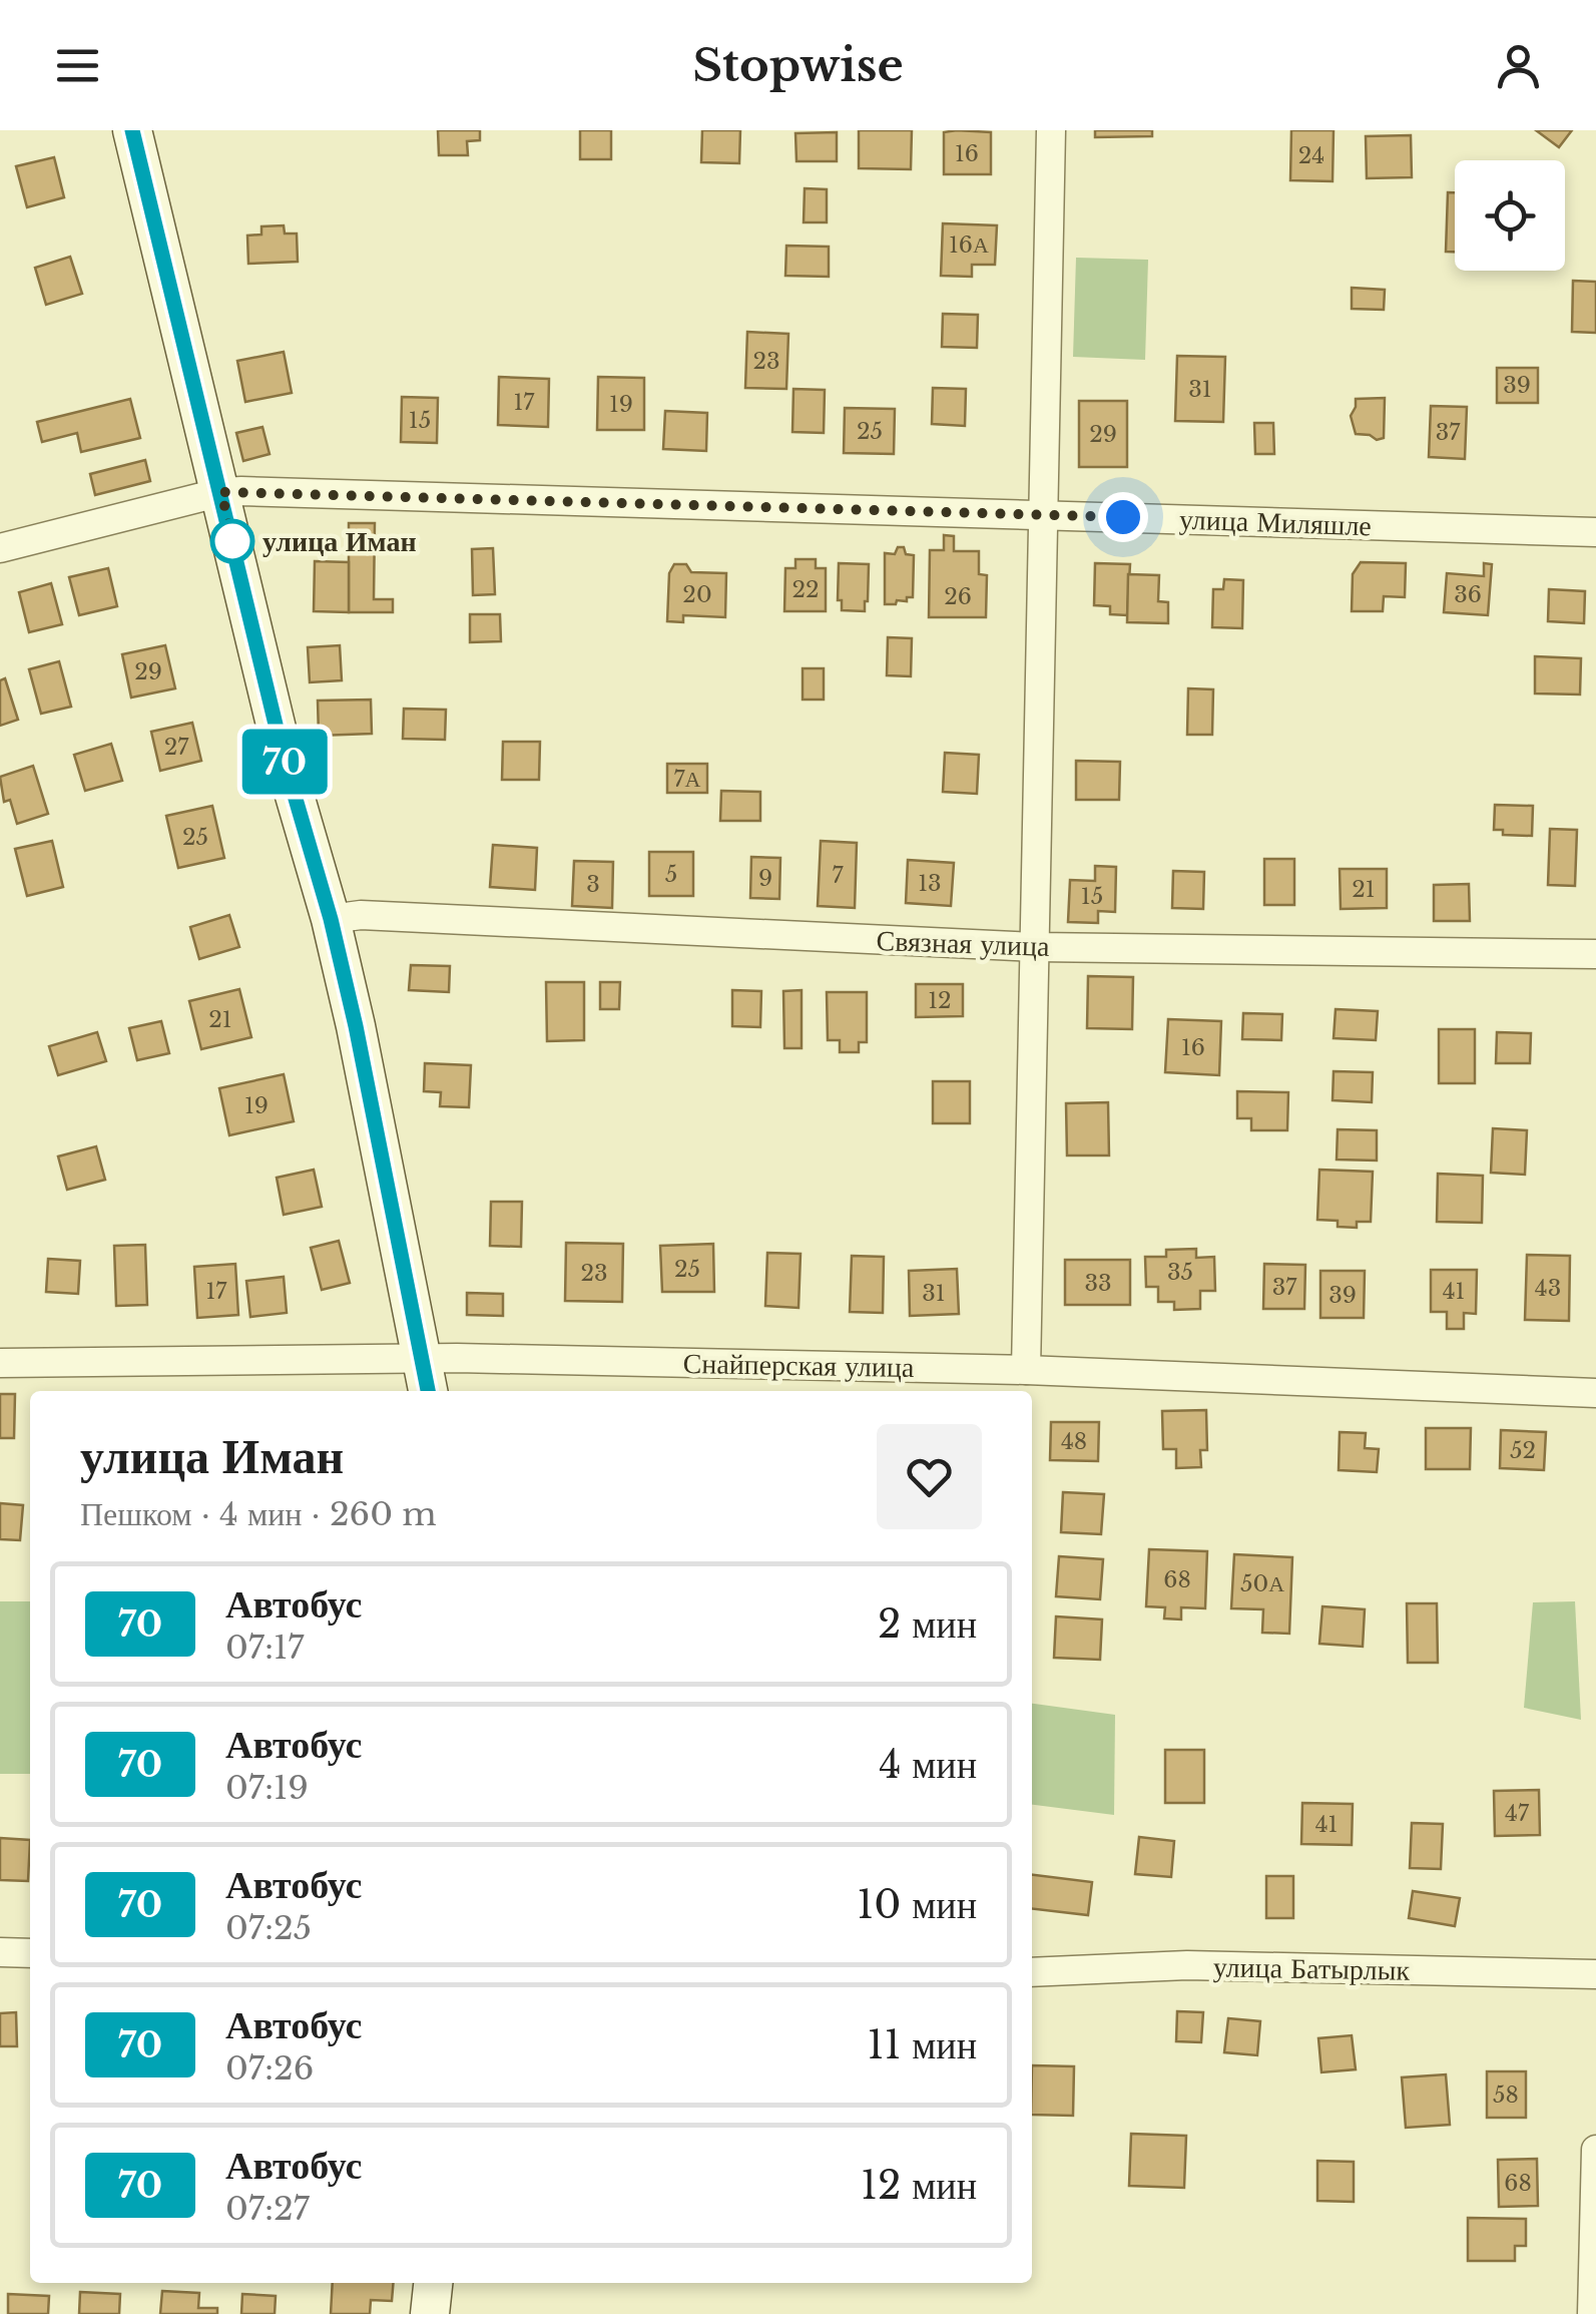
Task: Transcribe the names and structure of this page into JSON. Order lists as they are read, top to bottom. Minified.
{"streets":{"street":["улица Миляшле","Связная улица","Снайперская улица","улица Батырлык"]},"places":["улица Иман"],"lines":["bus line 70"],"house_numbers":["16","24","16А","23","39","31","17","19","15","25","37","29","22","20","36","26","29","27","7А","25","5","7","9","13","3","21","15","12","21","16","19","25","35","23","33","37","43","17","41","31","39","48","52","68","50А","47","41","58","68"],"page":{"header":"Stopwise","on_map":"70","heading":["улица Иман","Пешком · 4 мин · 260 m"],"list":[{"mark":"70","name":"Автобус","note":"07:17","value":"2 мин"},{"mark":"70","name":"Автобус","note":"07:19","value":"4 мин"},{"mark":"70","name":"Автобус","note":"07:25","value":"10 мин"},{"mark":"70","name":"Автобус","note":"07:26","value":"11 мин"},{"mark":"70","name":"Автобус","note":"07:27","value":"12 мин"}]}}
